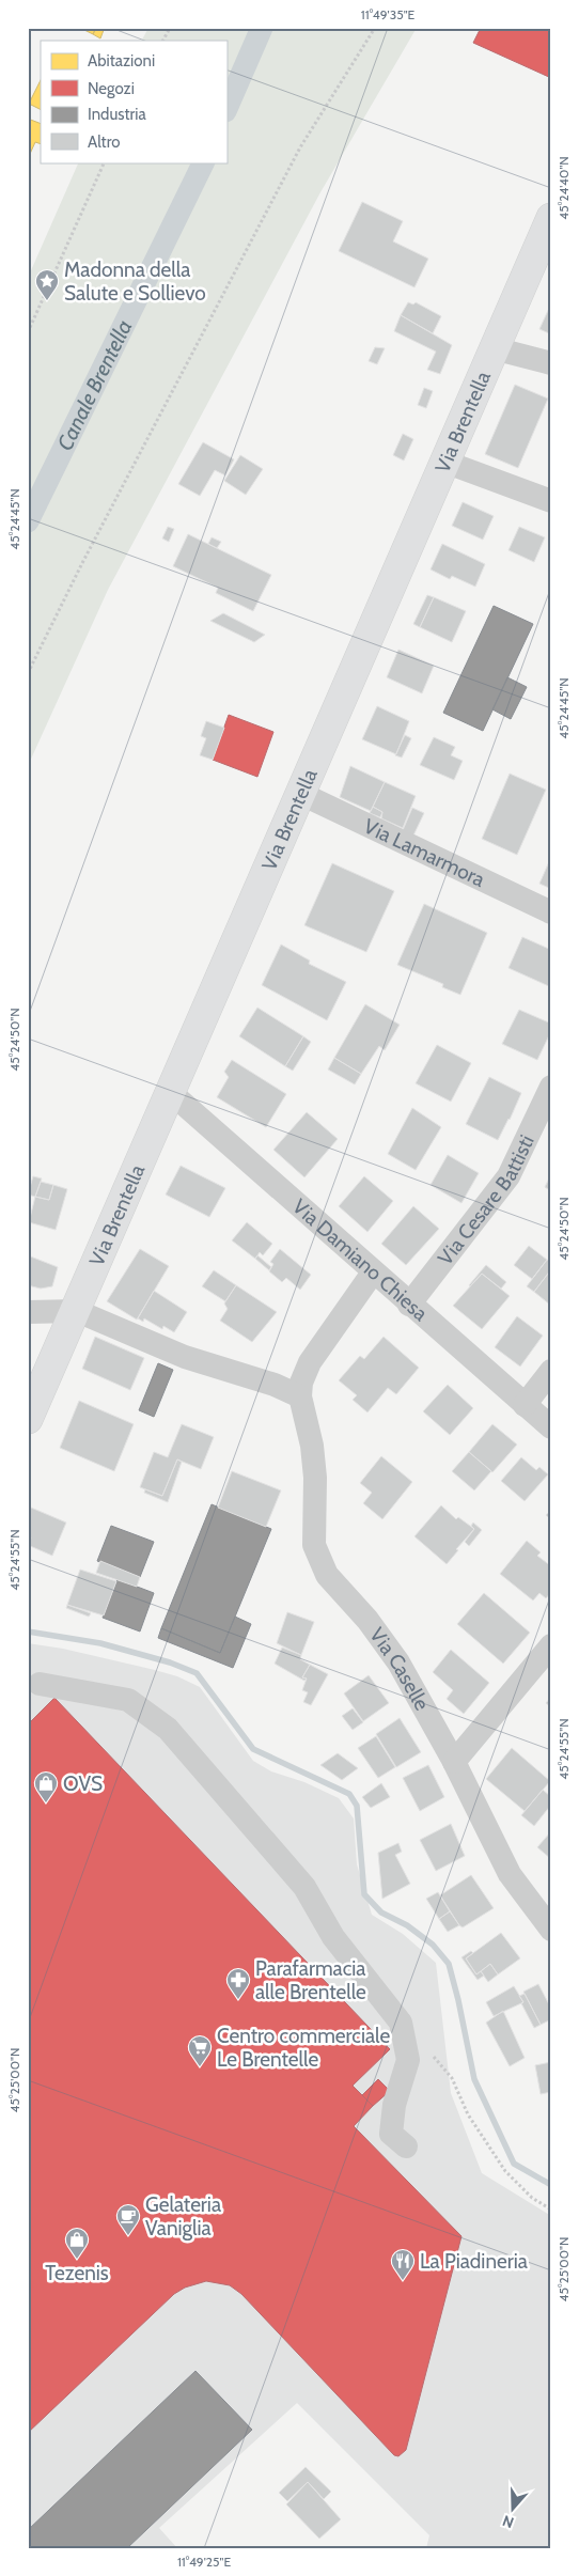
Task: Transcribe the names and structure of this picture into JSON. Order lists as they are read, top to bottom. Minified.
{"streets":{"main road":["Via Brentella"],"street":["Via Lamarmora","Via Cesare Battisti","Via Damiano Chiesa","Via Caselle"]},"crossings":[["Via Brentella","Via Lamarmora"],["Via Brentella","Via Damiano Chiesa"],["Via Cesare Battisti","Via Damiano Chiesa"],["Via Damiano Chiesa","Via Caselle"]],"water":["Canale Brentella"],"places":{"place":["Madonna della Salute e Sollievo"],"shop":["OVS","Tezenis"],"pharmacy":["Parafarmacia alle Brentelle"],"supermarket":["Centro commerciale Le Brentelle"],"cafe":["Gelateria Vaniglia"],"restaurant":["La Piadineria"]},"legend":["Abitazioni","Negozi","Industria","Altro"],"north":"bottom","coordinates":["11°49'35\"E","45°24'40\"N","45°24'45\"N","45°24'50\"N","45°24'55\"N","45°25'00\"N","11°49'25\"E"]}
